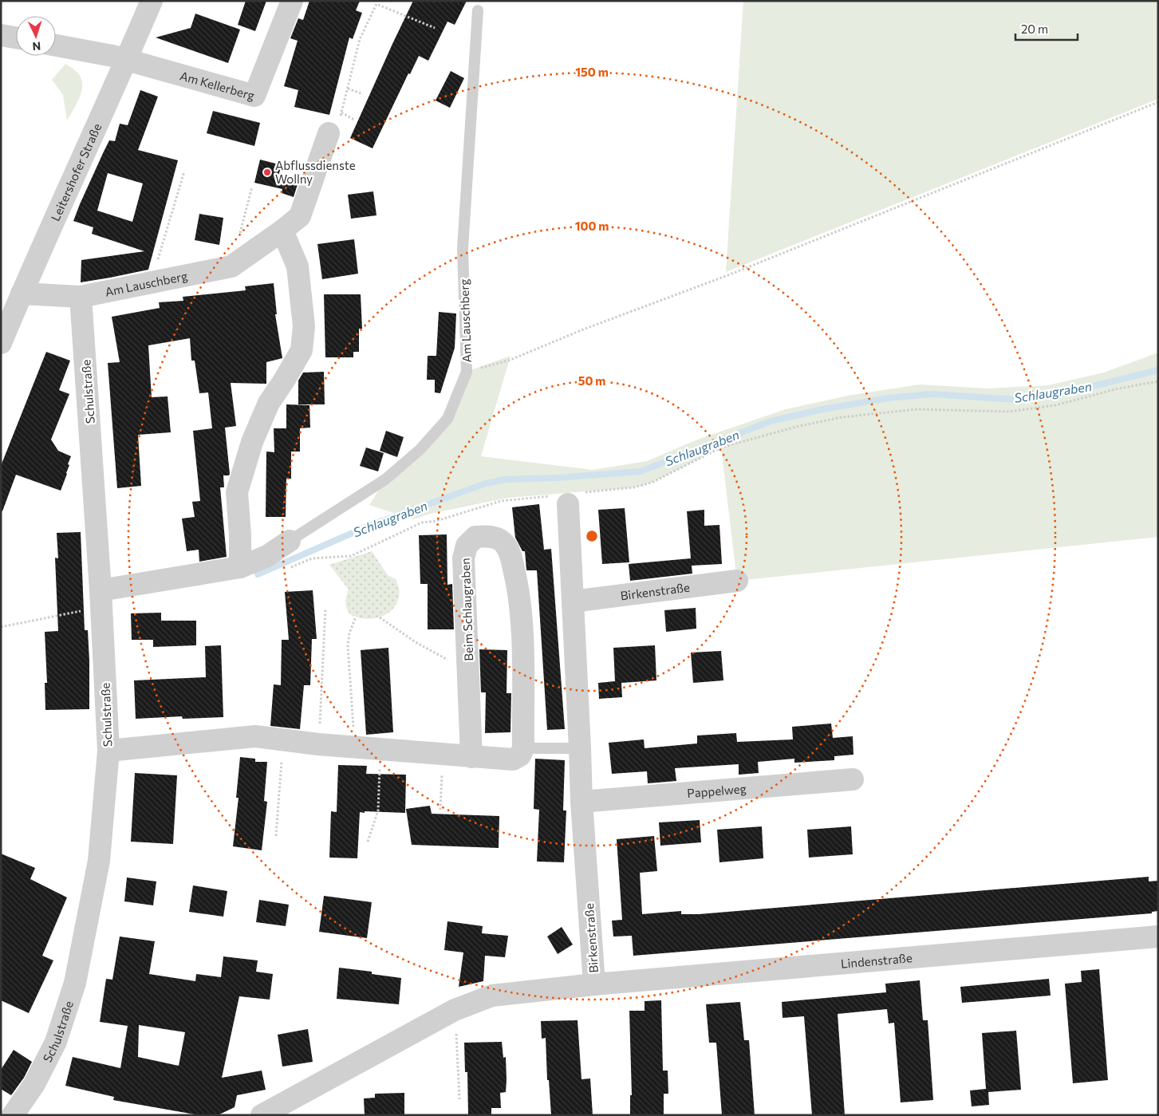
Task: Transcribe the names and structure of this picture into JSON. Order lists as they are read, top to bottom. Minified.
{"streets":{"street":["Am Kellerberg","Leitershofer Straße","Am Lauschberg","Schulstraße","Birkenstraße","Beim Schlaugraben","Pappelweg","Lindenstraße"]},"crossings":[["Am Kellerberg","Leitershofer Straße"],["Leitershofer Straße","Am Lauschberg"],["Am Lauschberg","Schulstraße"],["Birkenstraße","Pappelweg"],["Birkenstraße","Lindenstraße"]],"water":["Schlaugraben"],"places":["Abflussdienste Wollny"],"scale_bar":"20 m","north":"bottom","rings":["150 m","100 m","50 m"]}
